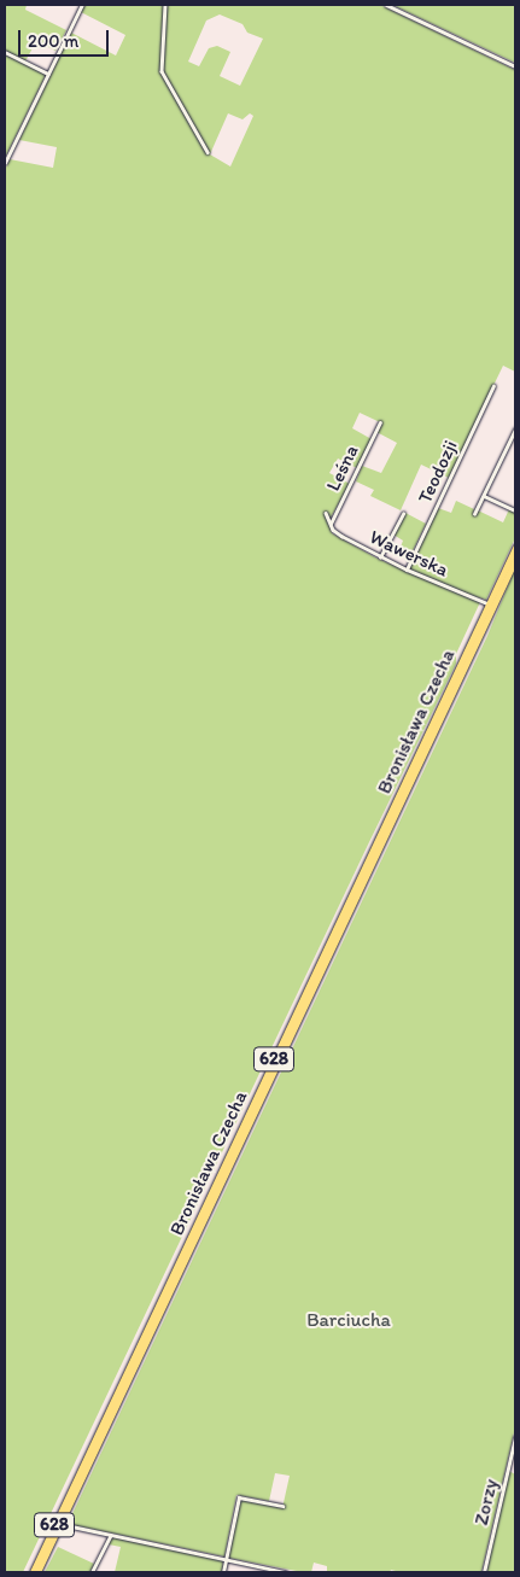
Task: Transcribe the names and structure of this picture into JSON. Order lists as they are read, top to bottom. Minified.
{"streets":{"main road":["Bronisława Czecha","628"],"street":["Leśna","Teodozji","Wawerska","Zorzy"]},"crossings":[["Leśna","Wawerska"],["Teodozji","Wawerska"],["Wawerska","Bronisława Czecha"],["Wawerska","628"],["Bronisława Czecha","628"]],"parks":["Barciucha"],"scale_bar":"200 m"}
